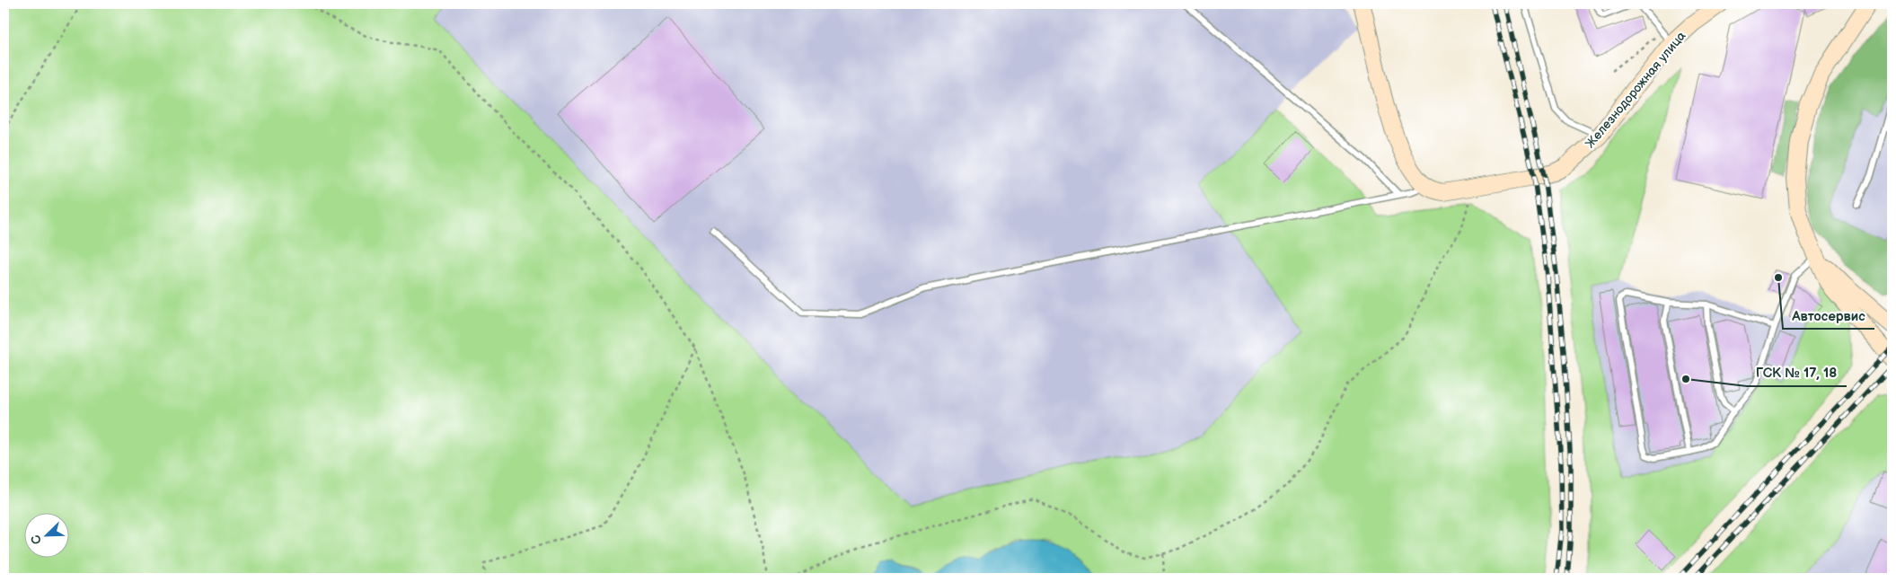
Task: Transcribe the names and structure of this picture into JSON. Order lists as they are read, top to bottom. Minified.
{"streets":{"street":["Железнодорожная улица"]},"places":["Автосервис","ГСК № 17, 18"],"north":"bottom left"}
